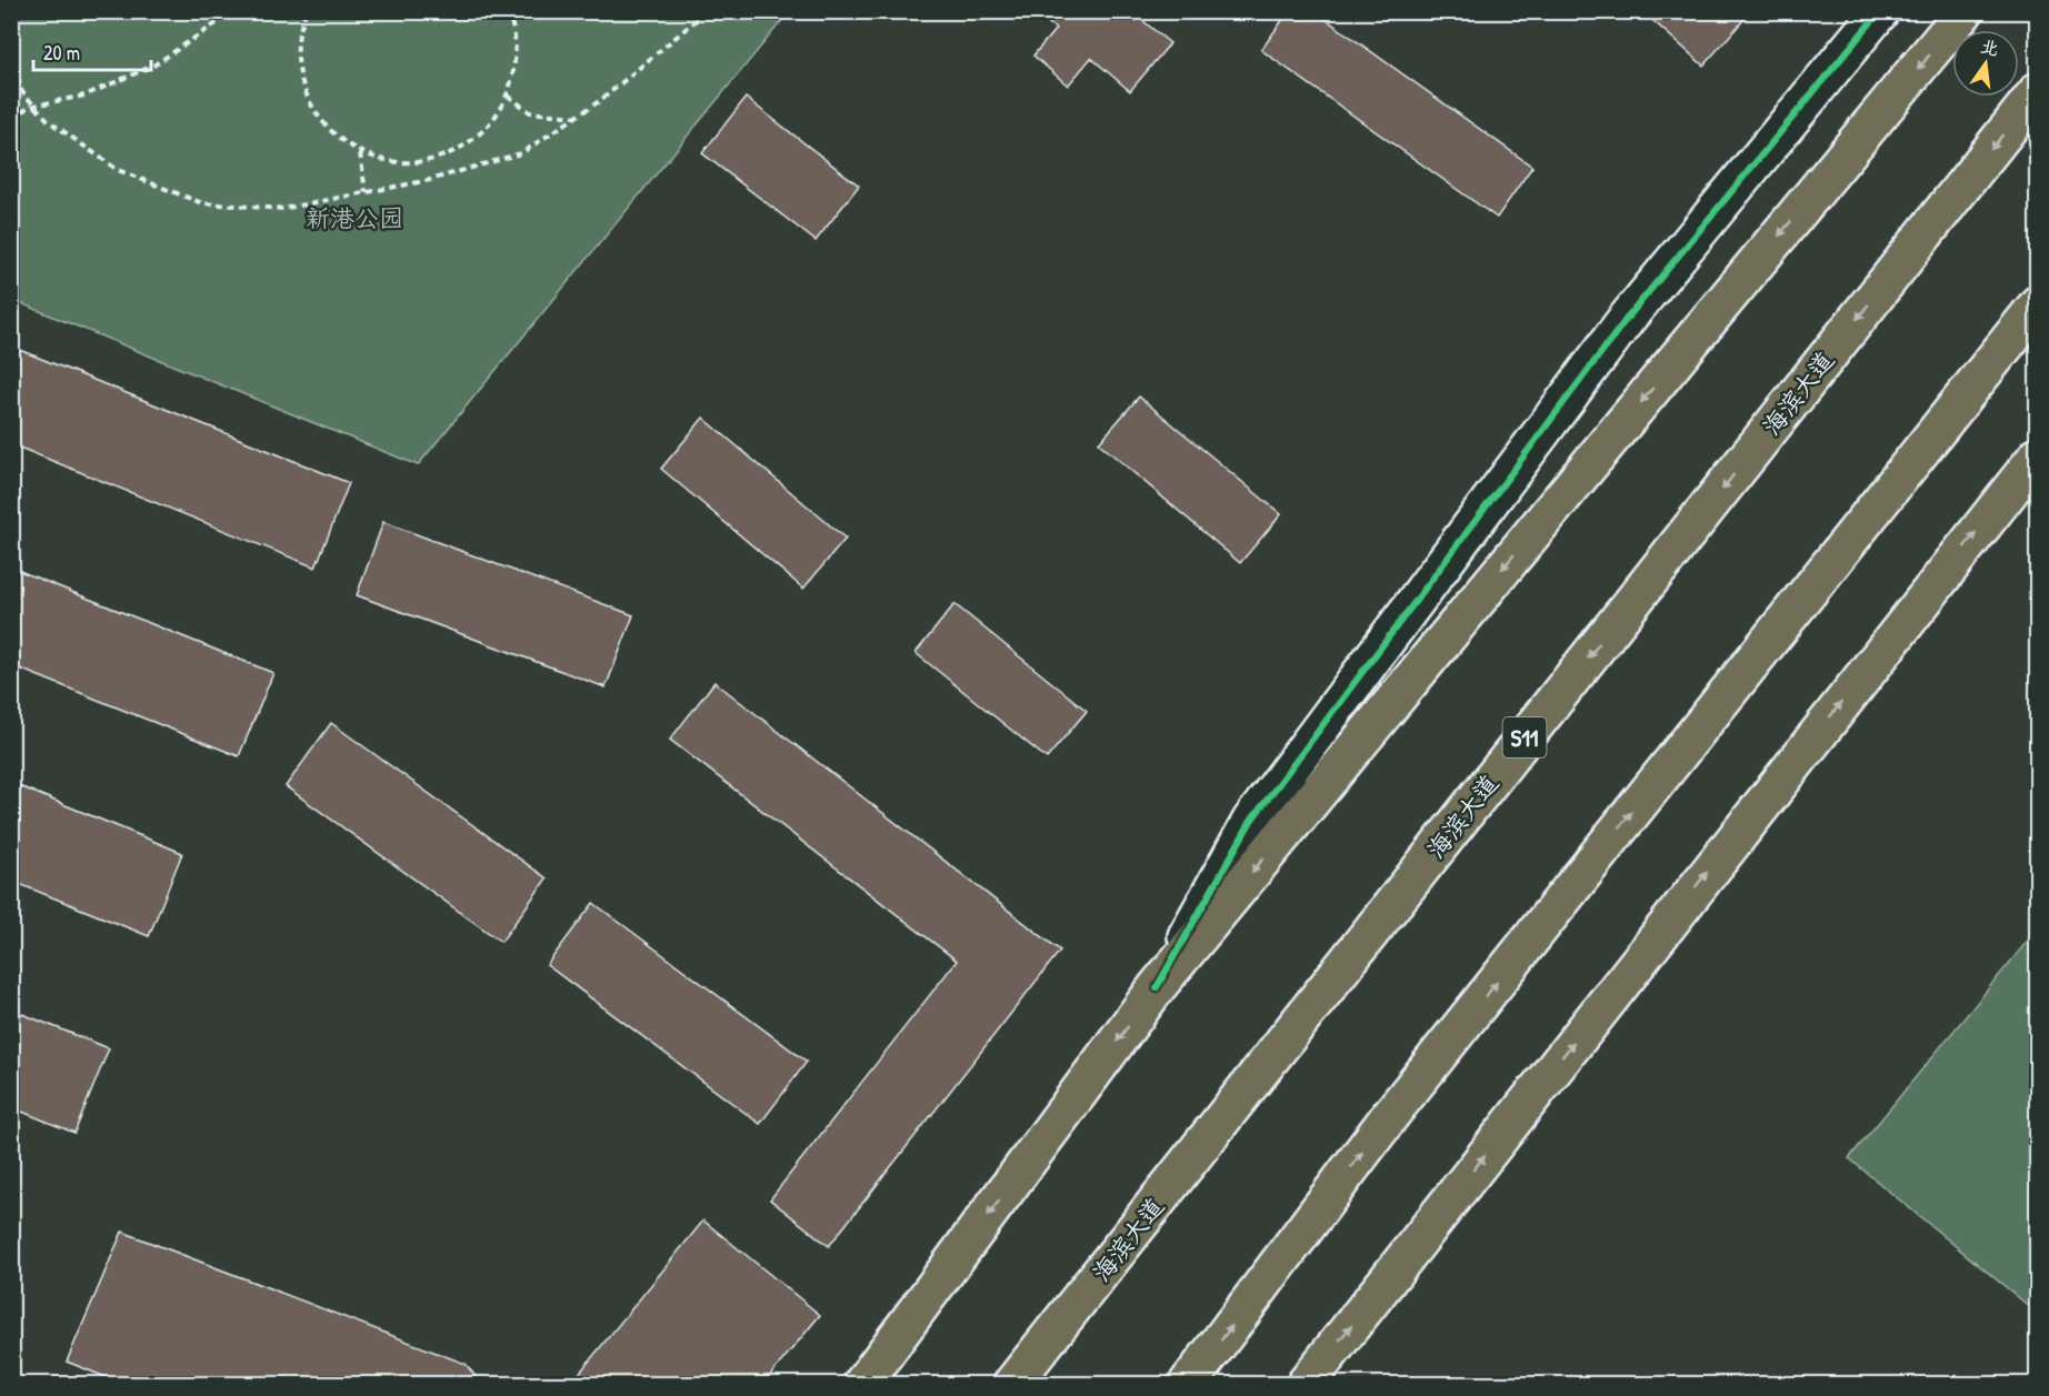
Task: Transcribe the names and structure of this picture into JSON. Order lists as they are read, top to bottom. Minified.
{"streets":{"highway":["海滨大道","S11"]},"parks":["新港公园"],"scale_bar":"20 m","north":"top"}
